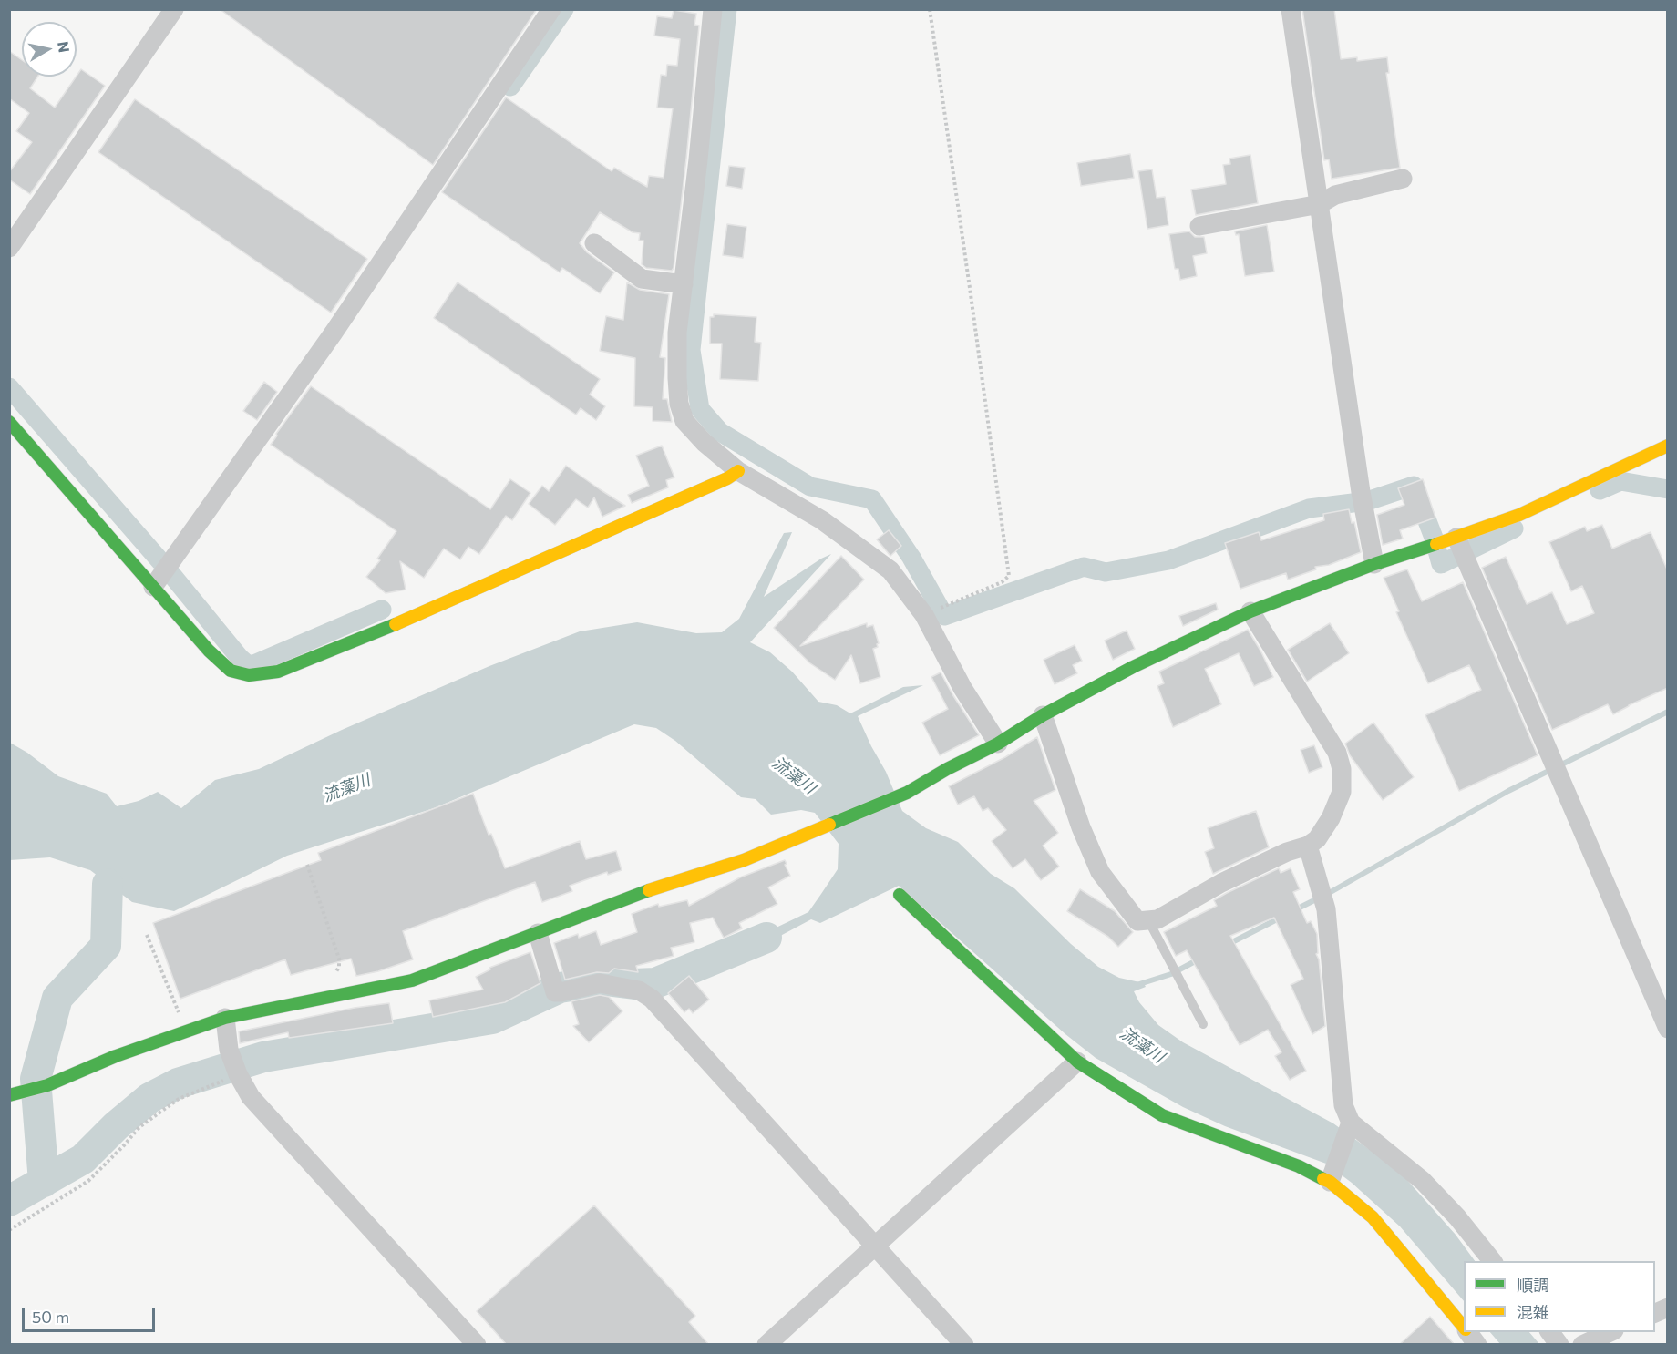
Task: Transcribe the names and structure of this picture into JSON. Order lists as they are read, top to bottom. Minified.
{"water":["流藻川"],"legend":["順調","混雑"],"scale_bar":"50 m","north":"right"}
